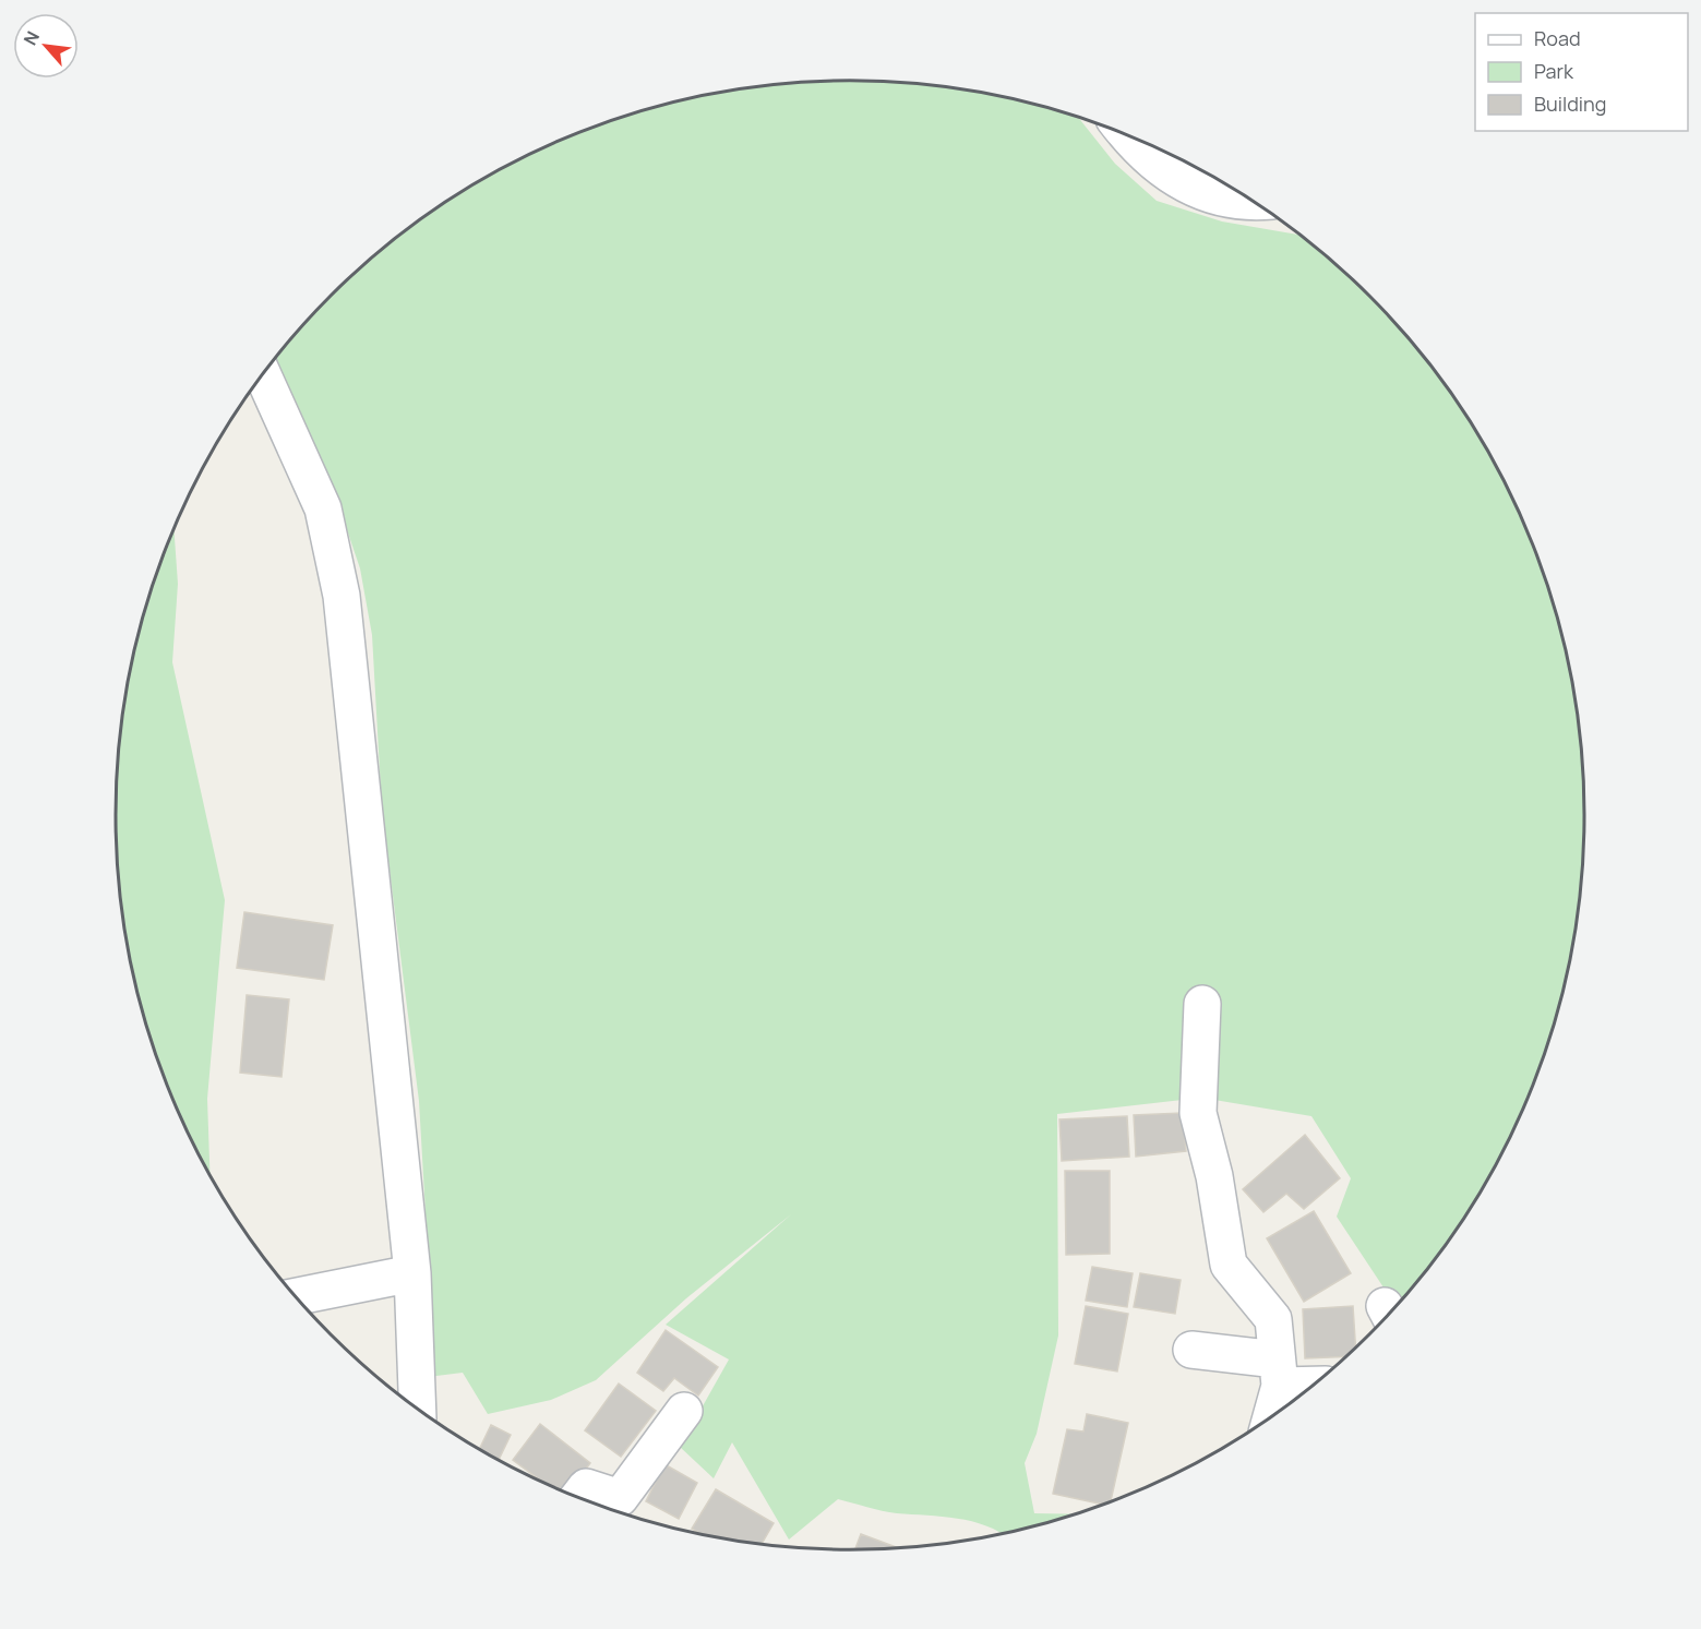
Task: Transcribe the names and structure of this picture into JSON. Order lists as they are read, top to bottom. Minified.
{"legend":["Road","Park","Building"],"north":"top left"}
